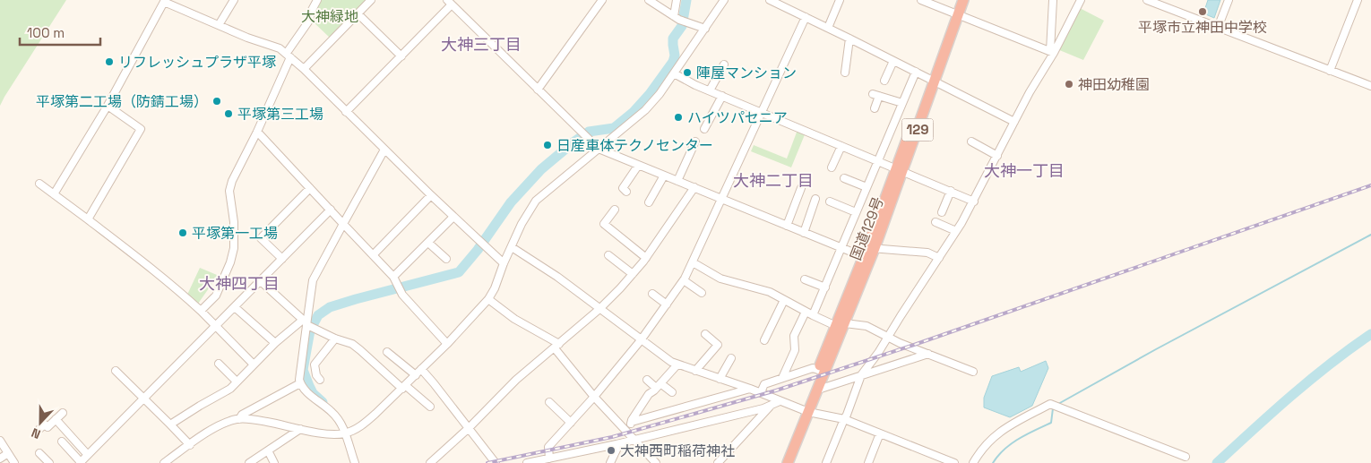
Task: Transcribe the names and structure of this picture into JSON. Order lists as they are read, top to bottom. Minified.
{"streets":{"highway":["129","国道129号"]},"districts":["大神三丁目","大神一丁目","大神二丁目","大神四丁目"],"parks":["大神緑地"],"places":["平塚市立神田中学校","リフレッシュプラザ平塚","陣屋マンション","神田幼稚園","平塚第二工場（防錆工場）","平塚第三工場","ハイツパセニア","日産車体テクノセンター","平塚第一工場","大神西町稲荷神社"],"scale_bar":"100 m","north":"bottom"}
